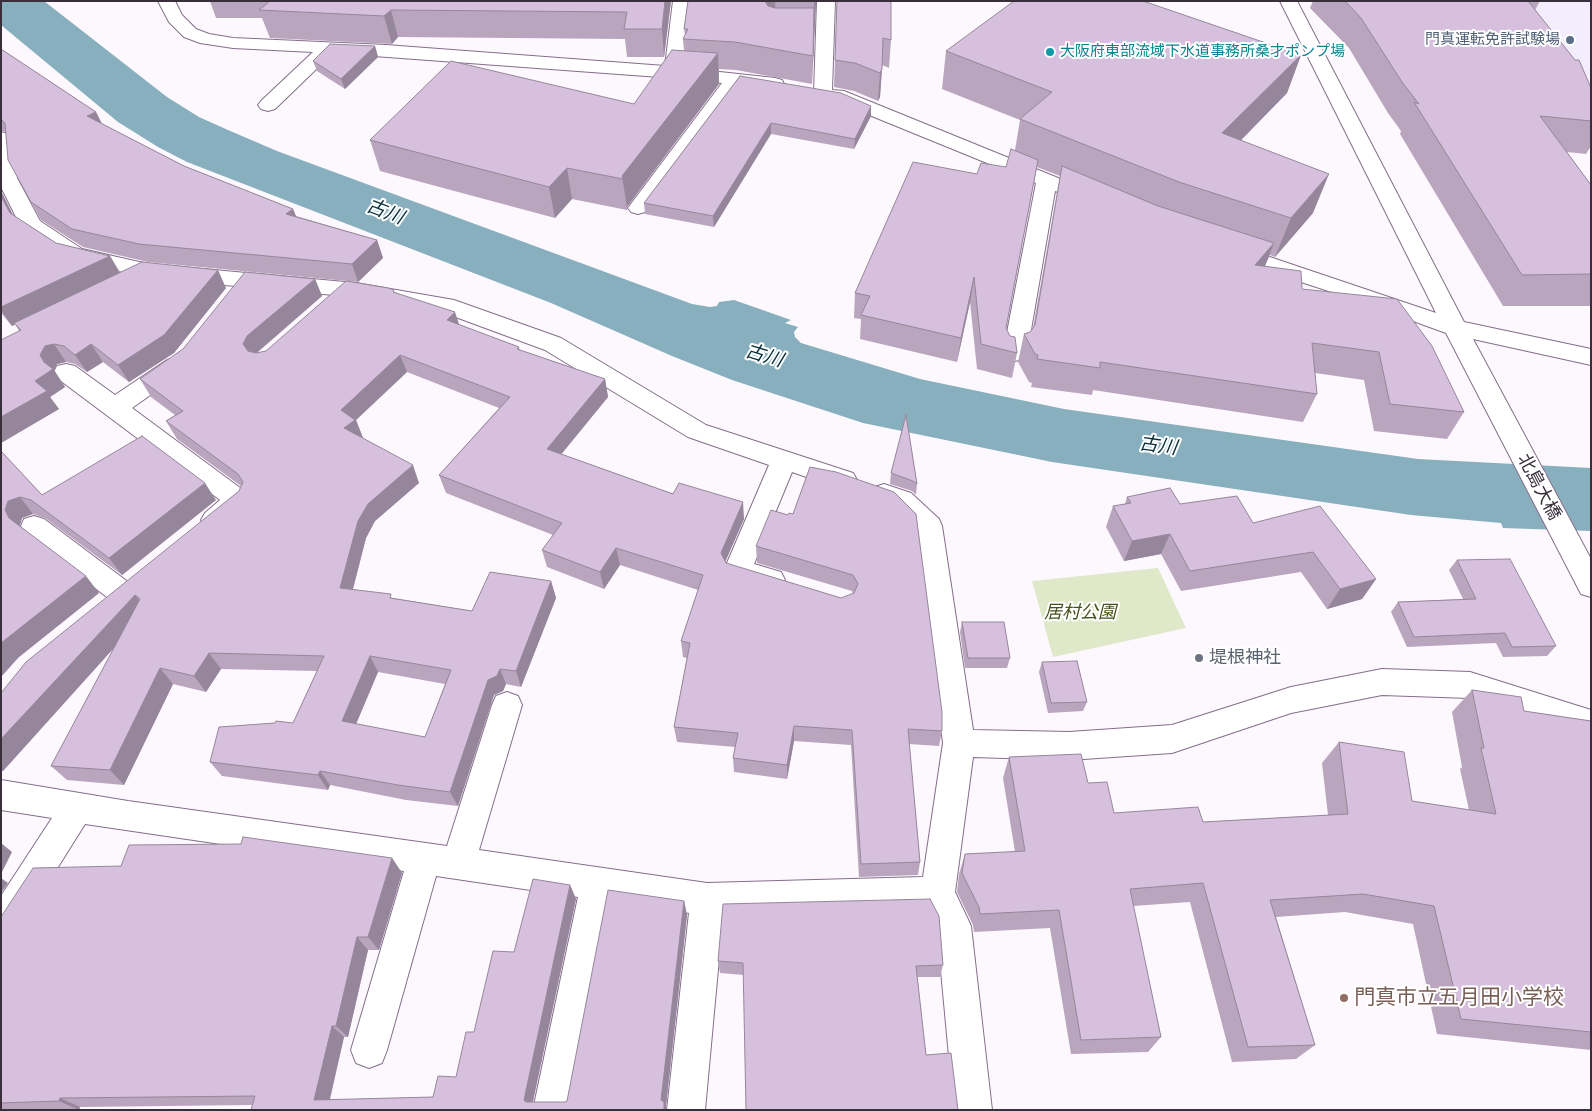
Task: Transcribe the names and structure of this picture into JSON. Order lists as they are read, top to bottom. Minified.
{"streets":{"street":["北島大橋"]},"water":["古川"],"parks":["居村公園"],"places":["門真運転免許試験場","大阪府東部流域下水道事務所桑才ポンプ場","堤根神社","門真市立五月田小学校"]}
